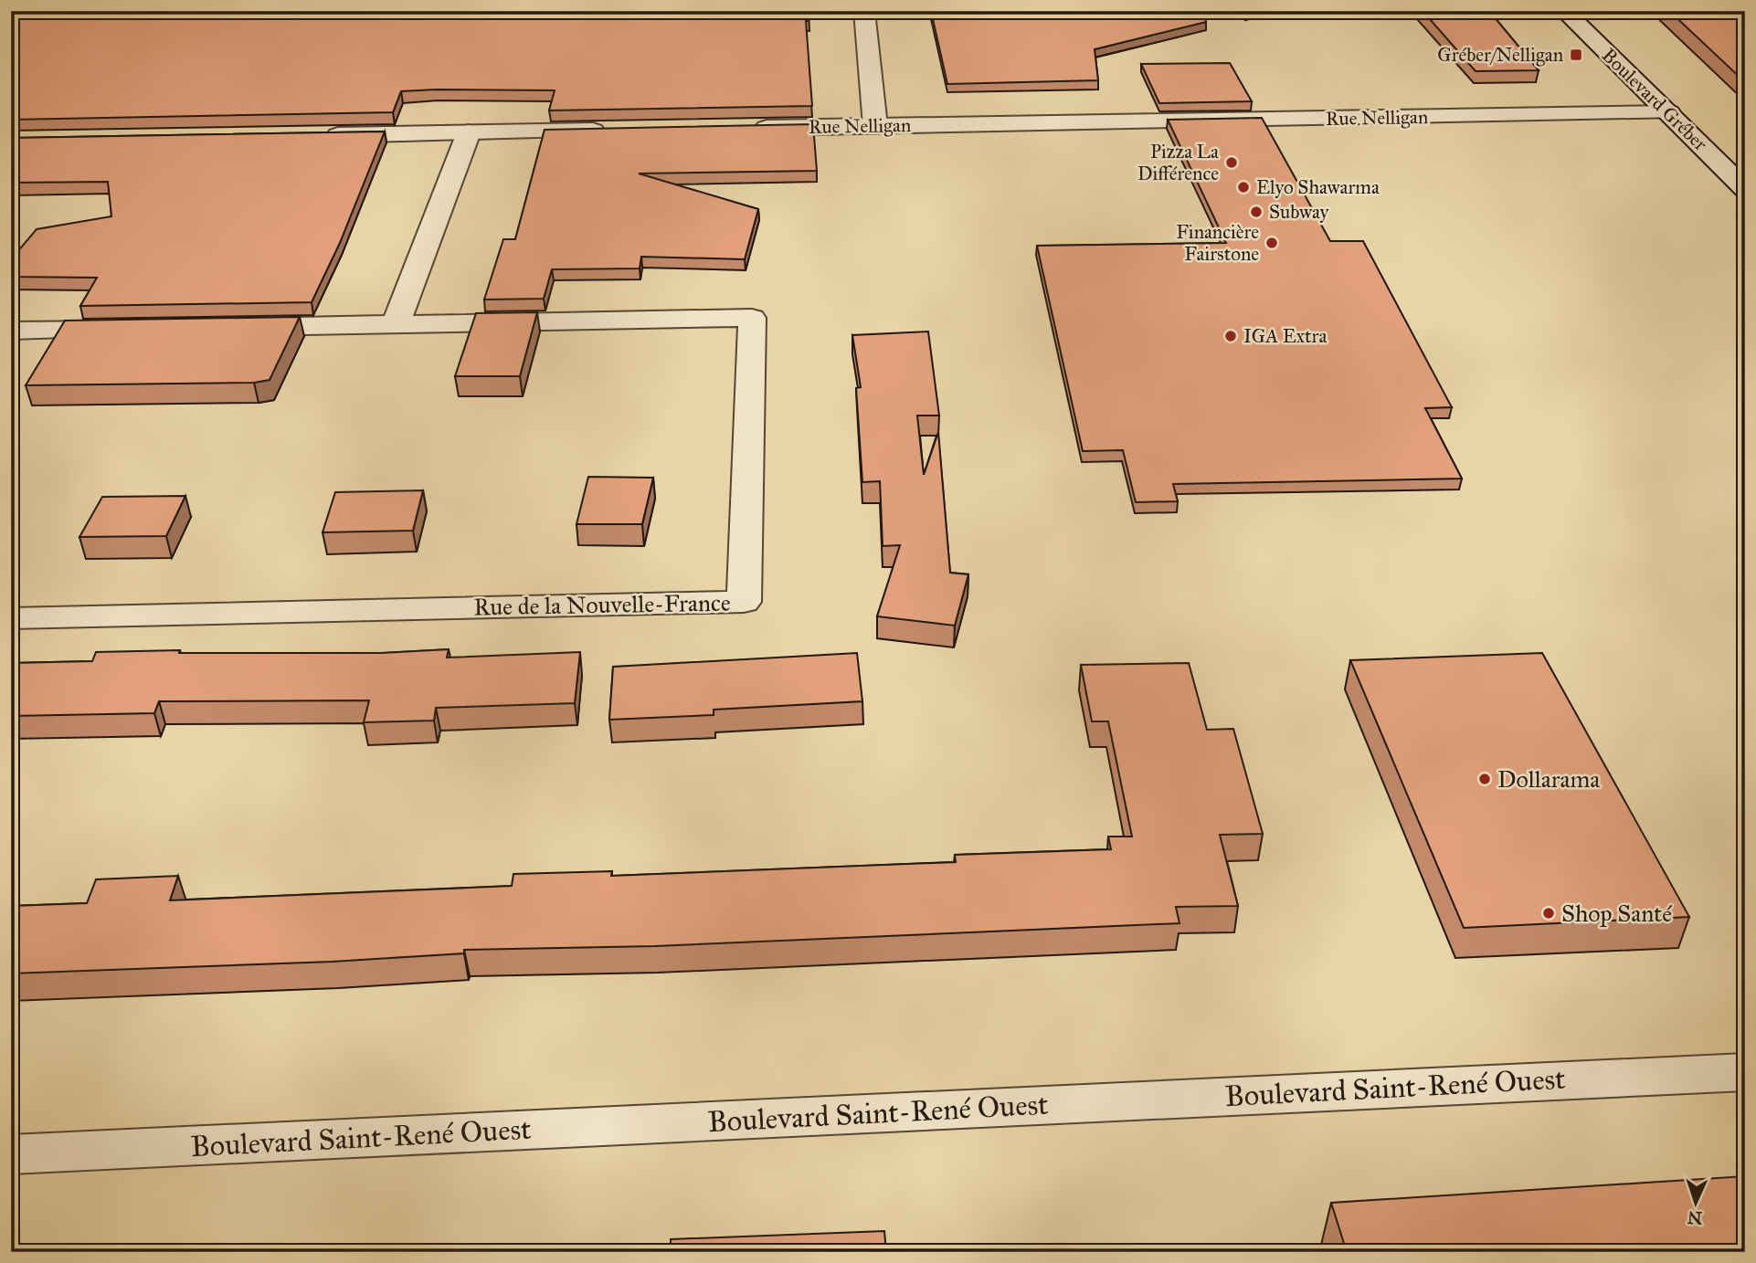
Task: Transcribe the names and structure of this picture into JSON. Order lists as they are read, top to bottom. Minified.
{"streets":{"street":["Boulevard Gréber","Rue Nelligan","Rue de la Nouvelle-France","Boulevard Saint-René Ouest"]},"crossings":[["Boulevard Gréber","Rue Nelligan"]],"places":{"transit":["Gréber/Nelligan"],"other":["Pizza La Différence","Elyo Shawarma","Subway","Financière Fairstone","IGA Extra","Dollarama","Shop Santé"]},"north":"bottom"}
